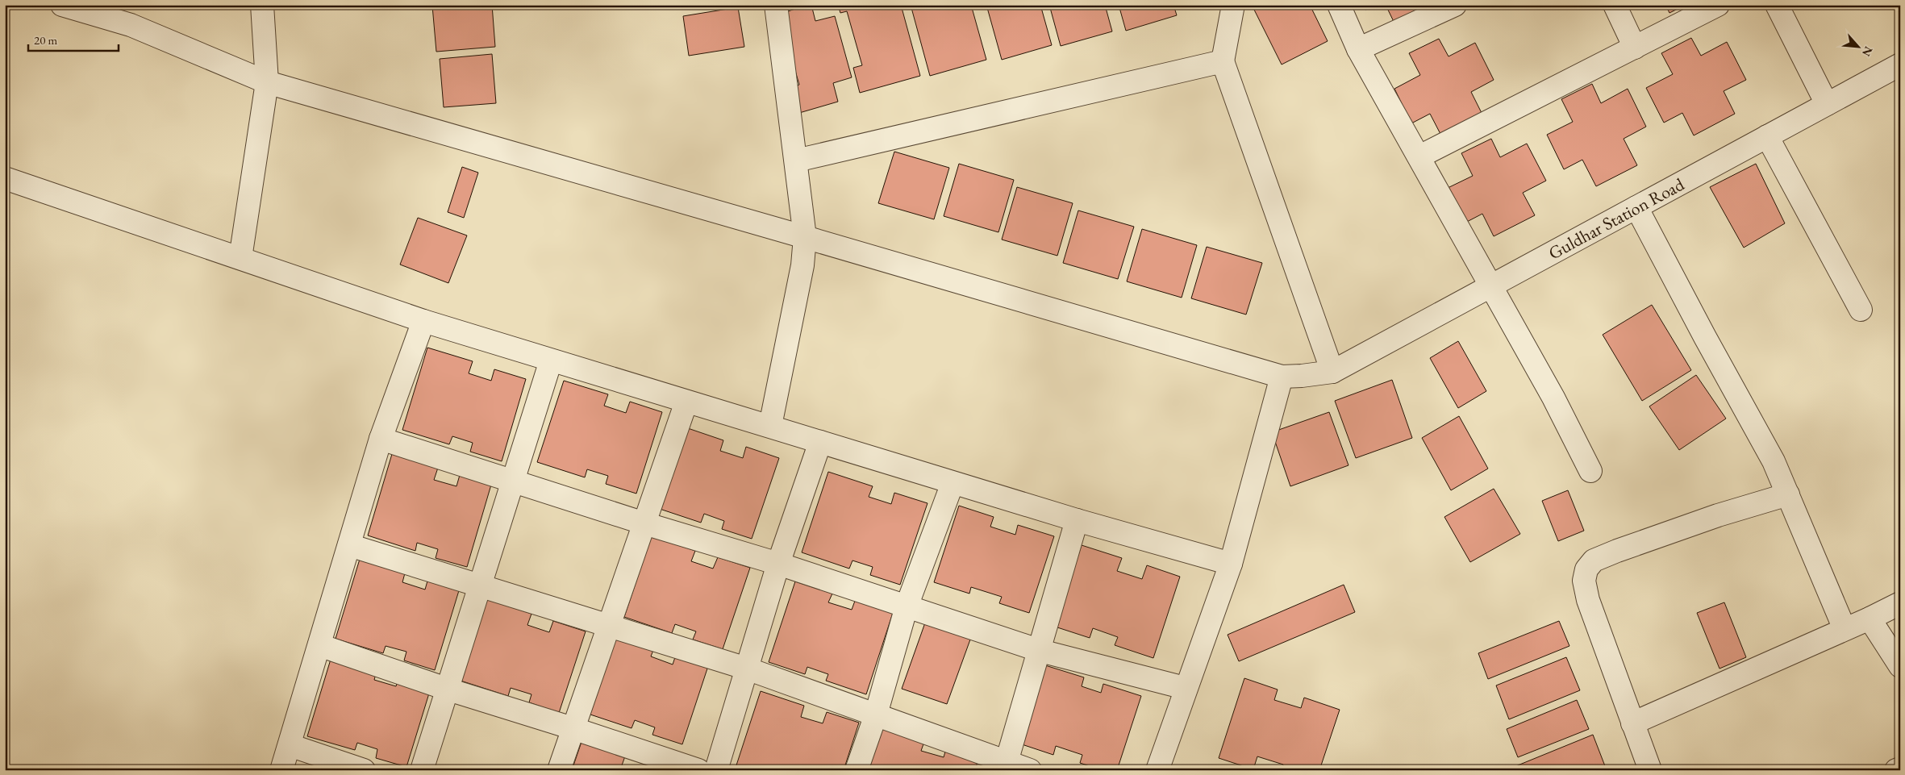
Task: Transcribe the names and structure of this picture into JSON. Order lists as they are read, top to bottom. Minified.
{"streets":{"street":["Guldhar Station Road"]},"scale_bar":"20 m","north":"bottom right"}
